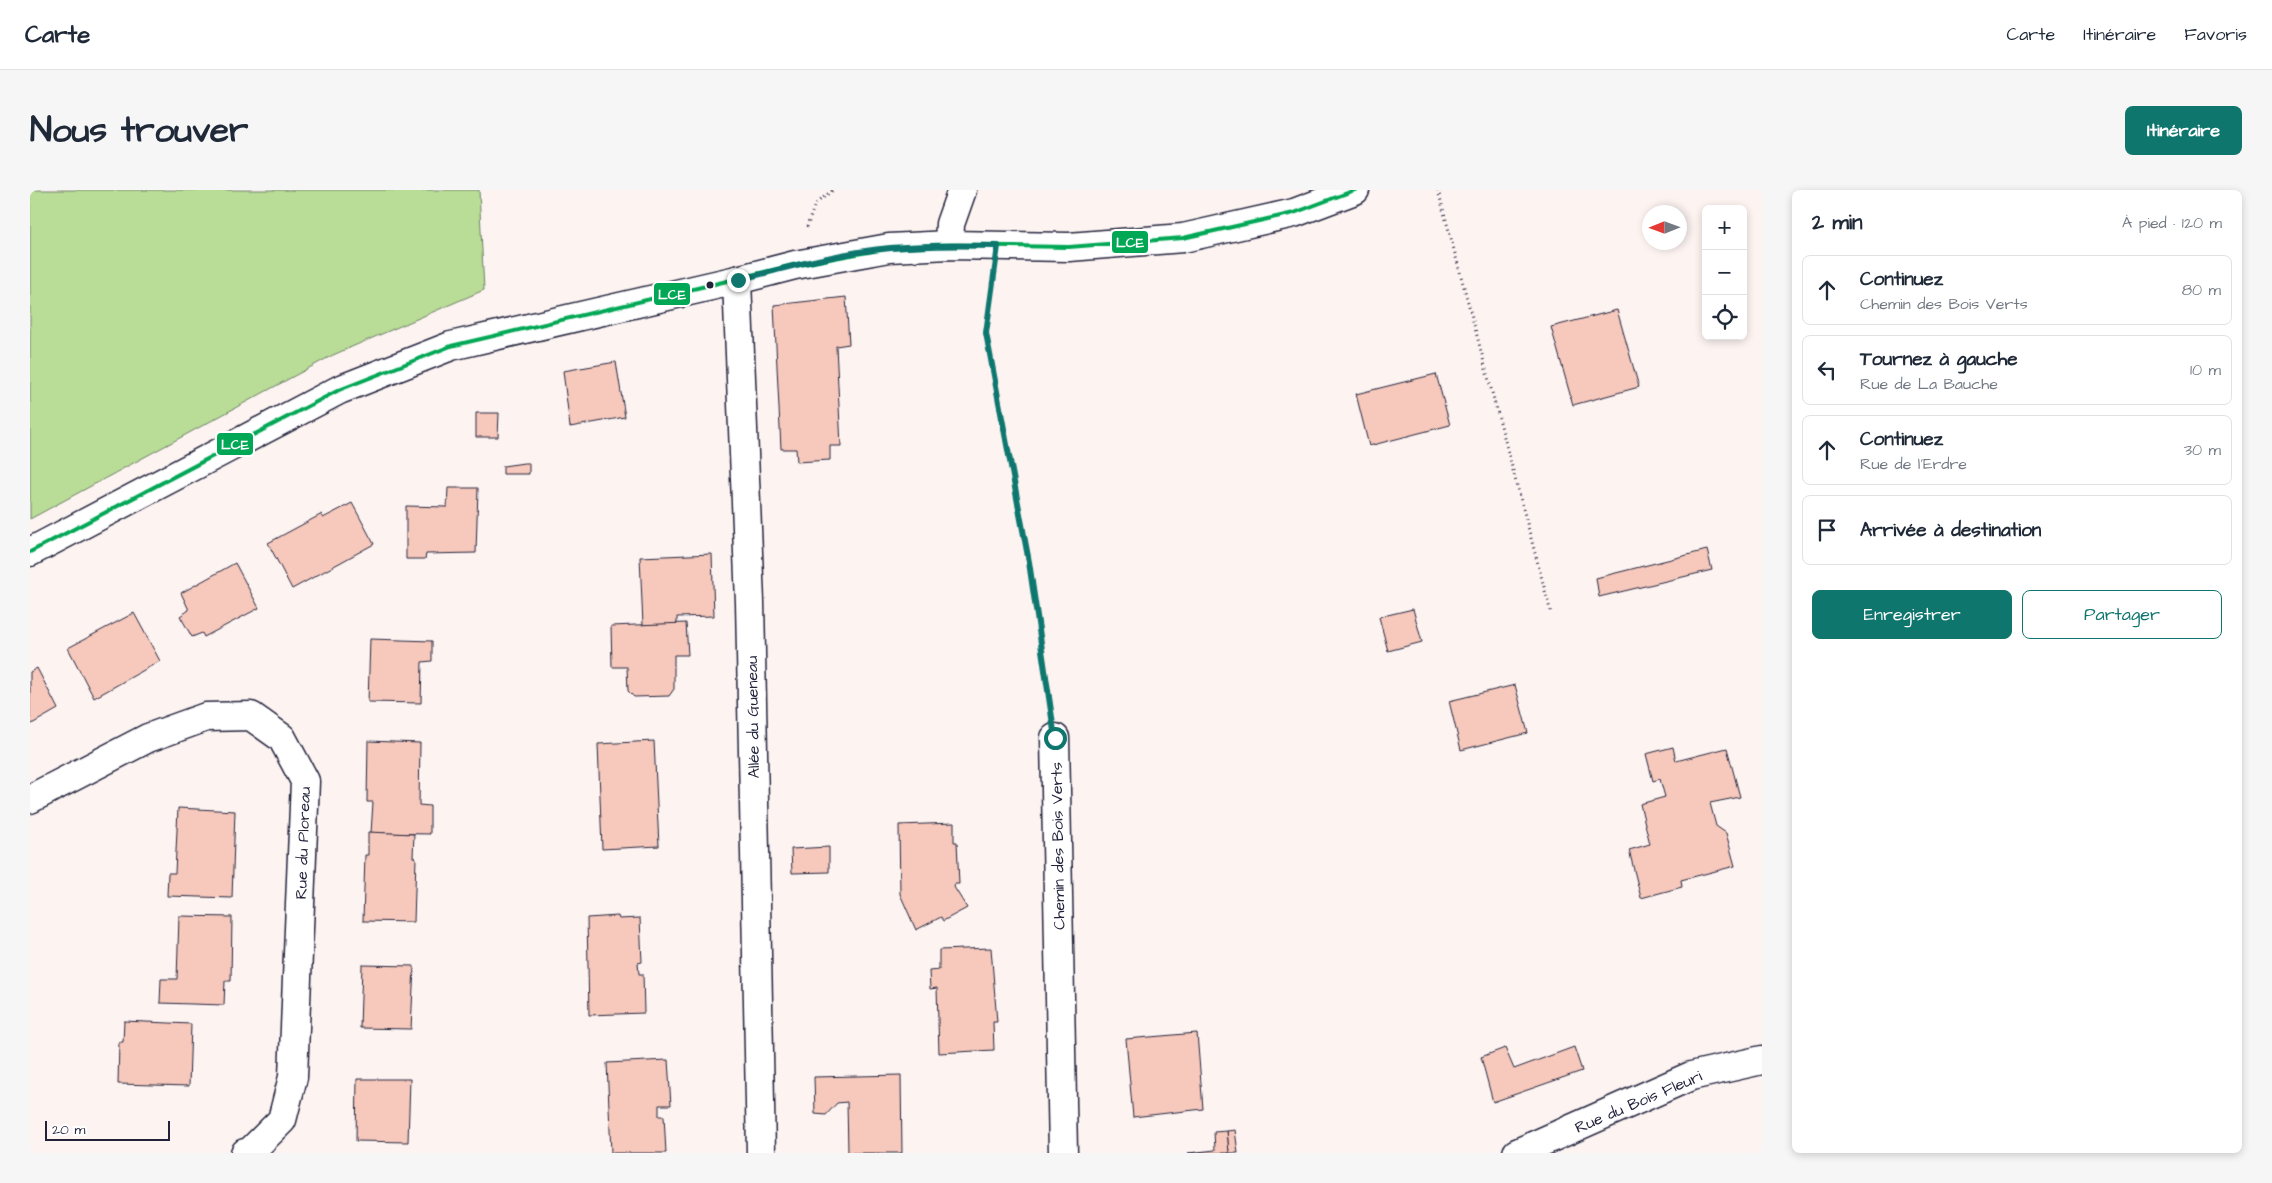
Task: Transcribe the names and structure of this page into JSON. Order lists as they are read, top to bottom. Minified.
{"streets":{"street":["Allée du Gueneau","Rue du Ploreau","Chemin des Bois Verts","Rue du Bois Fleuri"]},"lines":["transit line LCE"],"scale_bar":"20 m","north":"left","page":{"header":"Carte","nav":["Carte","Itinéraire","Favoris"],"title":"Nous trouver","buttons":["Itinéraire",["Enregistrer","Partager"]],"heading":["2 min","À pied · 120 m"],"map_buttons":["+","−"],"list":[["Continuez","Chemin des Bois Verts","80 m"],["Tournez à gauche","Rue de La Bauche","10 m"],["Continuez","Rue de l'Erdre","30 m"],"Arrivée à destination"],"scale":"20 m"}}
